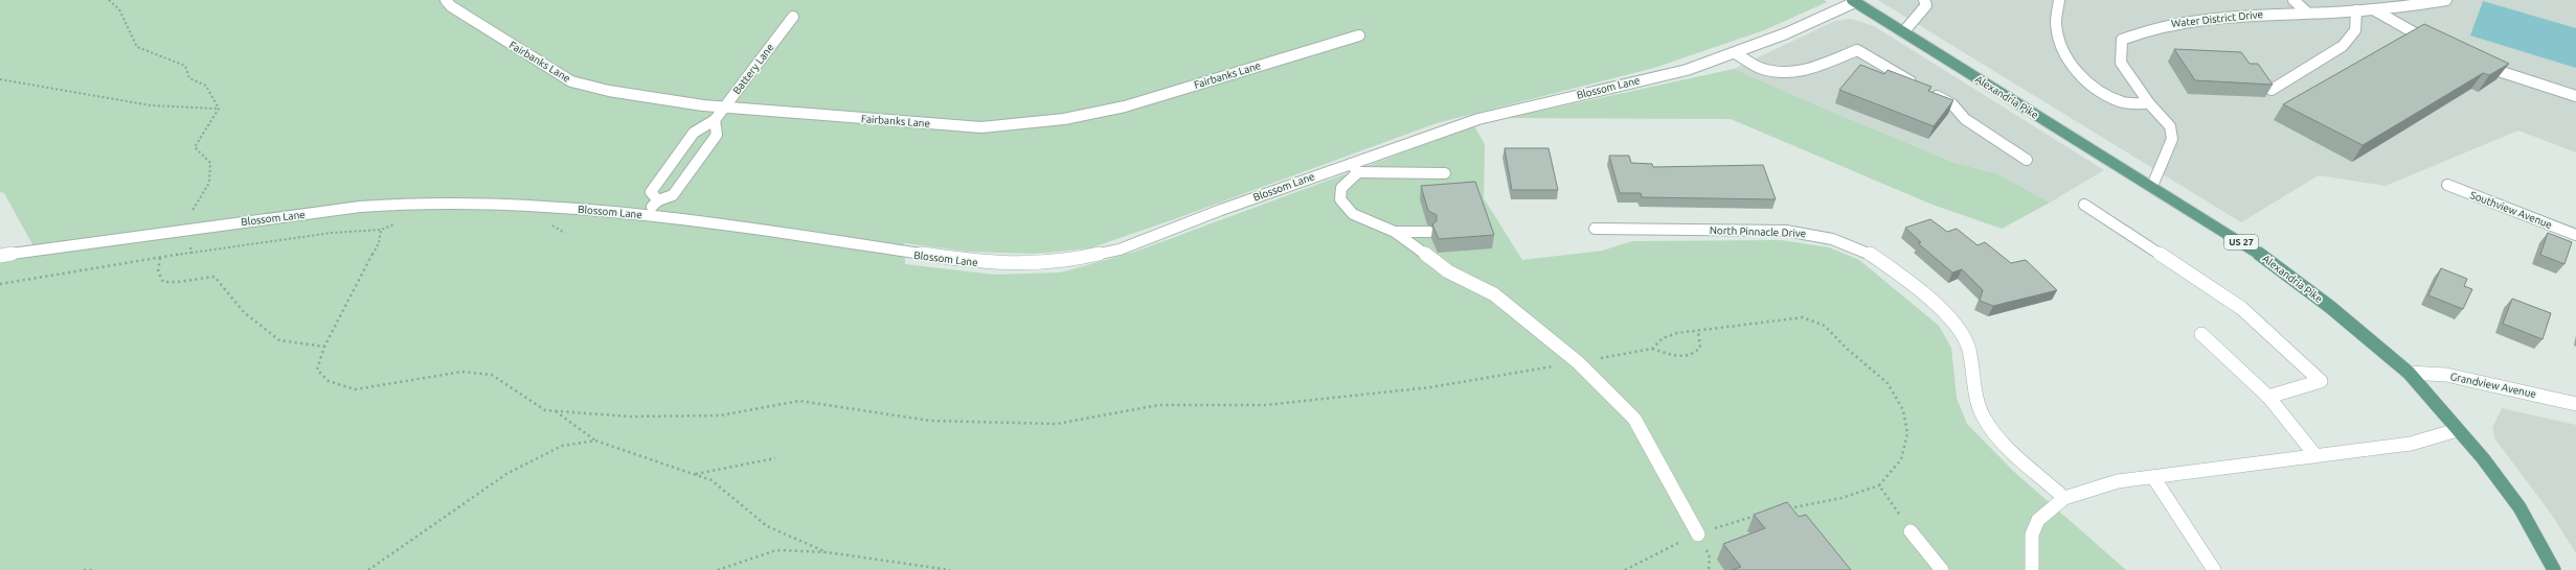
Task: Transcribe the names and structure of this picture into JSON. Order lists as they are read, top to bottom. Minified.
{"streets":{"main road":["Alexandria Pike","US 27"],"street":["Water District Drive","Fairbanks Lane","Battery Lane","Blossom Lane","Southview Avenue","North Pinnacle Drive","Grandview Avenue"]},"crossings":[["Water District Drive","Alexandria Pike"],["Fairbanks Lane","Battery Lane"],["Blossom Lane","Alexandria Pike"],["Alexandria Pike","Grandview Avenue"]]}
